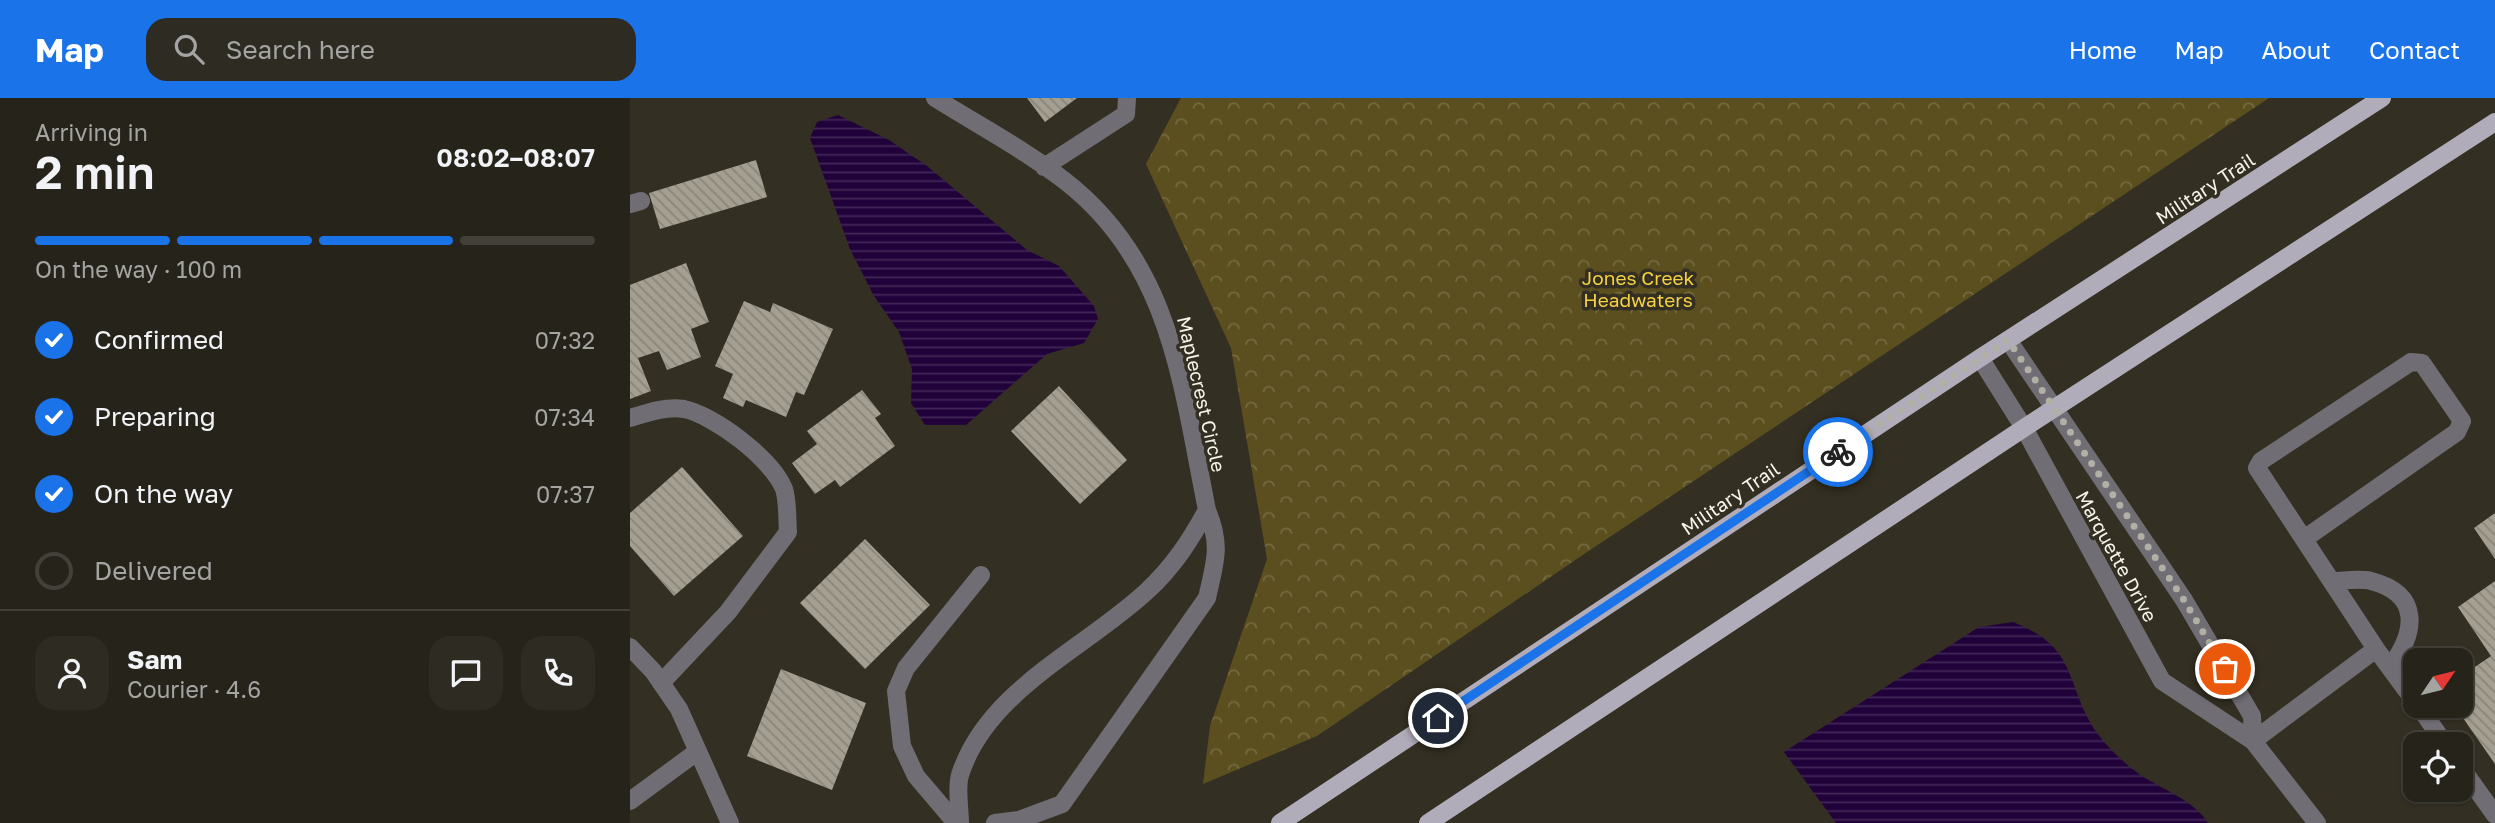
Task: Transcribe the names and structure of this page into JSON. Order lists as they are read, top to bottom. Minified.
{"streets":{"main road":["Military Trail"],"street":["Maplecrest Circle","Marquette Drive"]},"crossings":[["Military Trail","Marquette Drive"]],"parks":["Jones Creek Headwaters"],"north":"top right","page":{"header":"Map","search":"Search here","nav":["Home","Map","About","Contact"],"heading":["2 min","Arriving in","08:02–08:07"],"panel":["Sam","Courier · 4.6"],"bar":"On the way · 100 m","list":[["Confirmed","07:32"],["Preparing","07:34"],["On the way","07:37"],"Delivered"]}}
